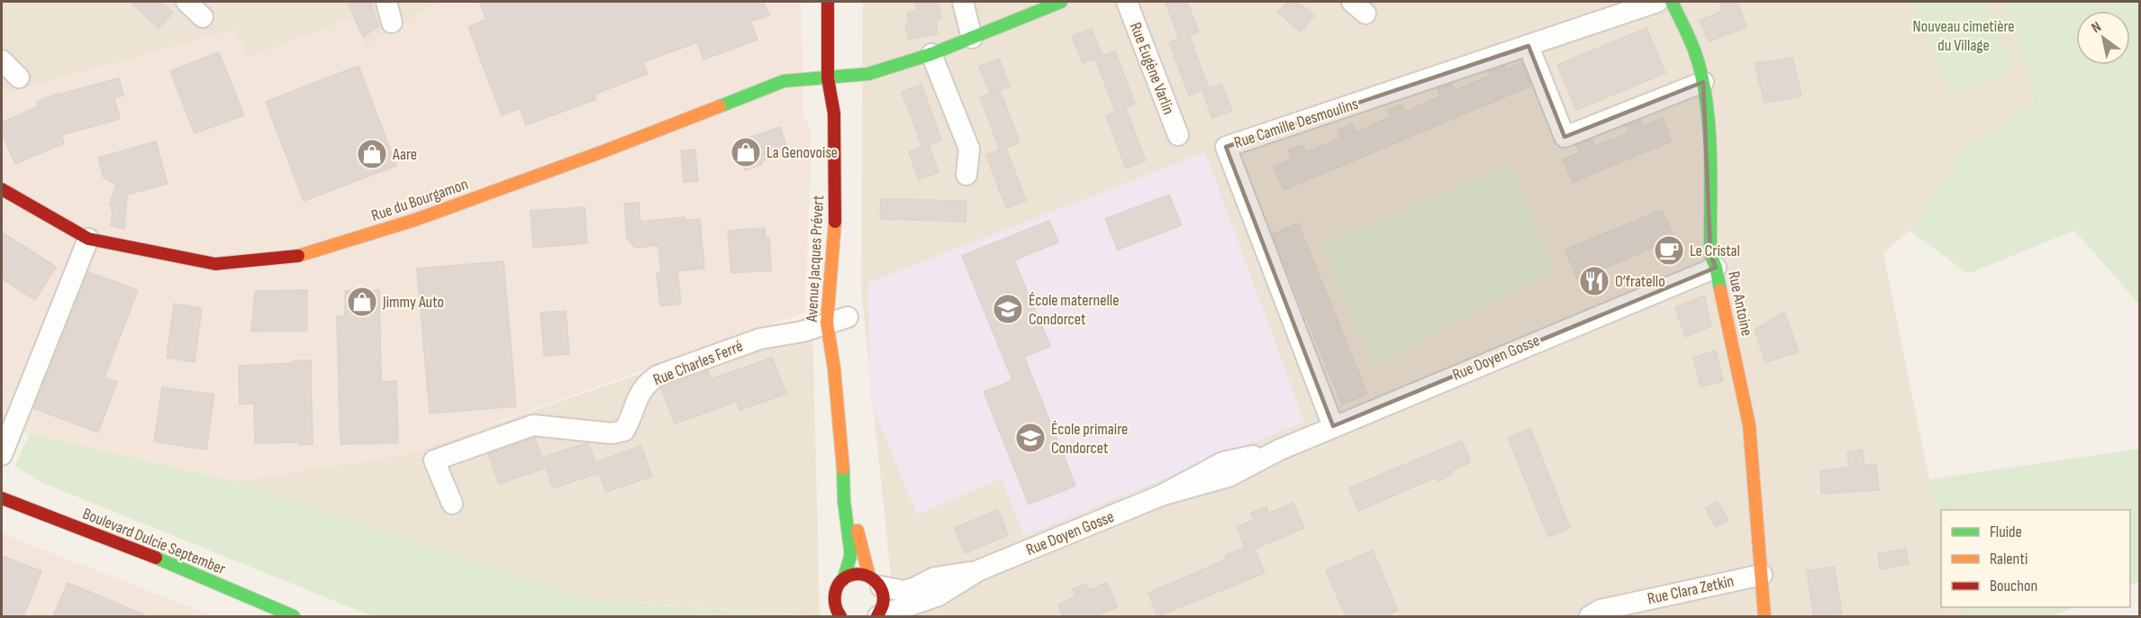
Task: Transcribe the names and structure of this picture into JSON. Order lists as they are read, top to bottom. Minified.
{"streets":{"street":["Rue Eugène Varlin","Rue Camille Desmoulins","Rue du Bourgamon","Avenue Jacques Prévert","Rue Antoine","Rue Doyen Gosse","Rue Charles Ferré","Boulevard Dulcie September","Rue Clara Zetkin"]},"crossings":[["Rue Camille Desmoulins","Rue Doyen Gosse"],["Rue du Bourgamon","Avenue Jacques Prévert"],["Avenue Jacques Prévert","Rue Charles Ferré"],["Rue Antoine","Rue Doyen Gosse"],["Rue Antoine","Rue Clara Zetkin"]],"parks":["Nouveau cimetière du Village"],"places":{"shop":["La Genovoise","Aare","Jimmy Auto"],"cafe":["Le Cristal"],"restaurant":["O’fratello"],"school or university":["École maternelle Condorcet","École primaire Condorcet"]},"legend":["Fluide","Ralenti","Bouchon"],"north":"top left"}
